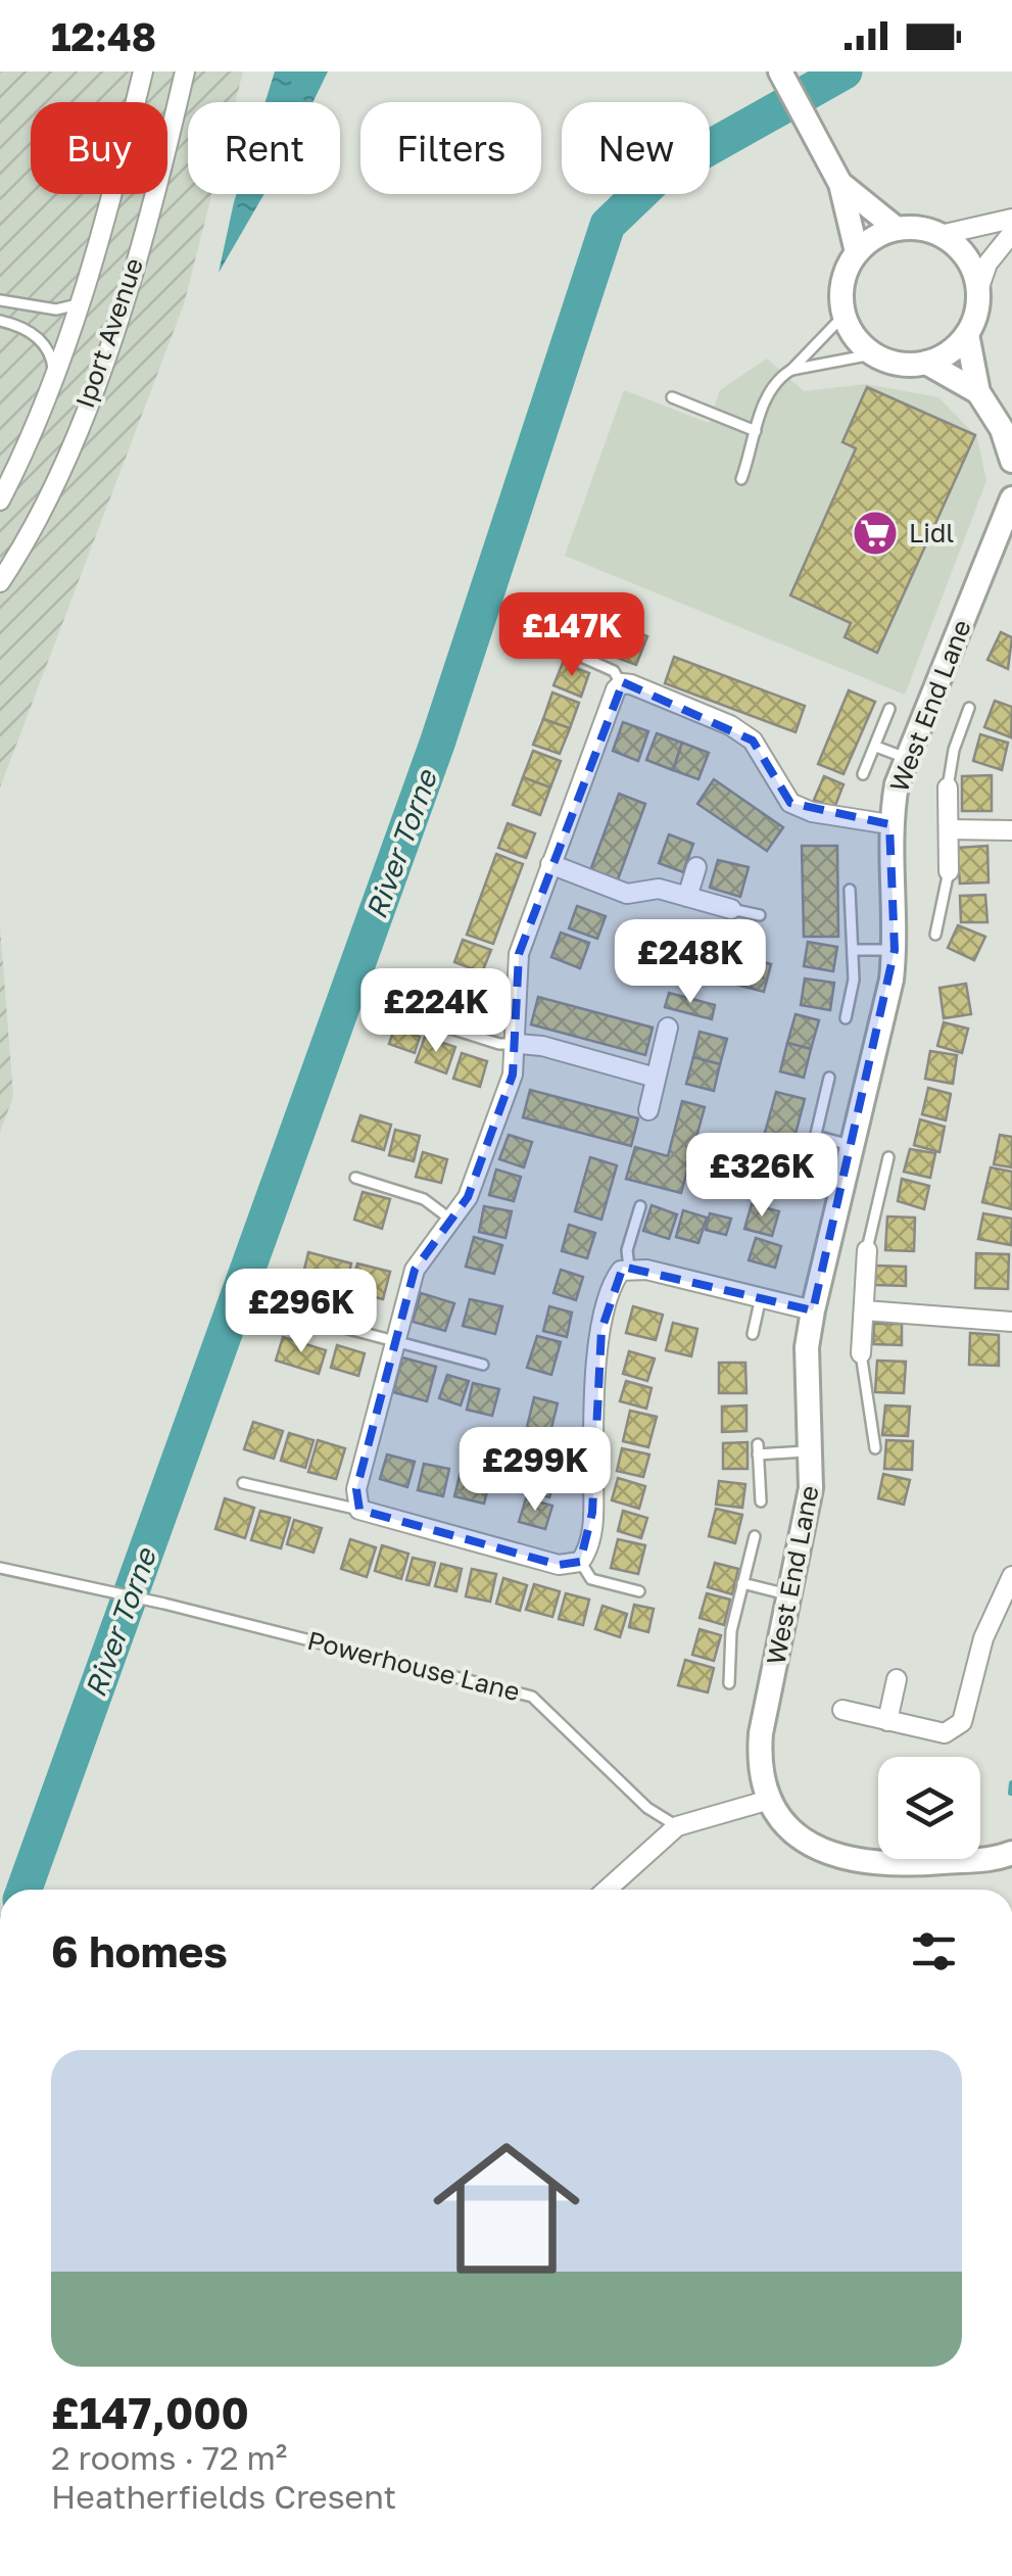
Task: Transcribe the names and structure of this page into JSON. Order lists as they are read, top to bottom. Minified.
{"streets":{"street":["Iport Avenue","West End Lane"],"lane":["Powerhouse Lane"]},"water":["River Torne"],"places":{"supermarket":["Lidl"]},"page":{"status":"12:48","chip":["Buy","Rent","Filters","New"],"price":["£147K","£248K","£224K","£326K","£296K","£299K"],"heading":"6 homes","list":[{"name":"£147,000","note":"2 rooms · 72 m² · Heatherfields Cresent"}]}}
